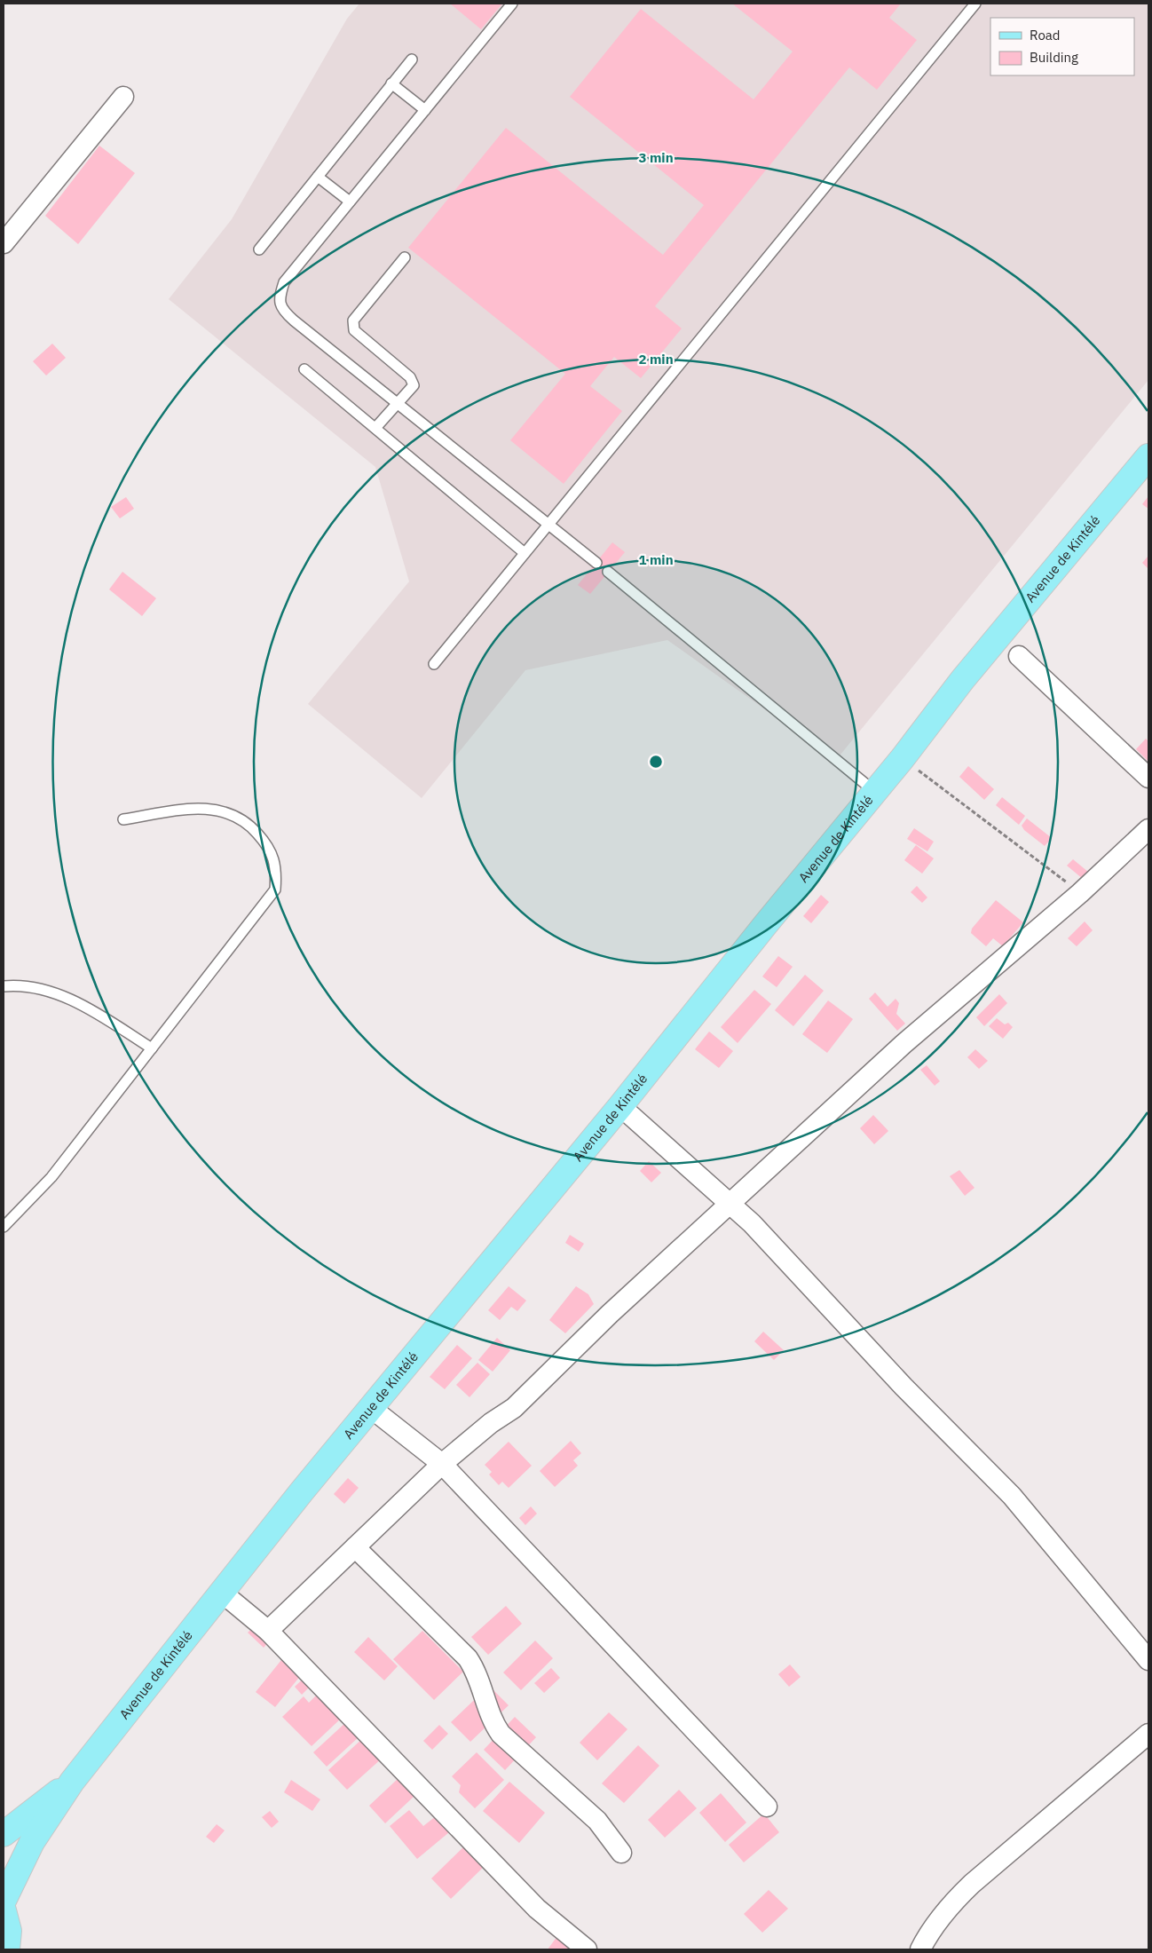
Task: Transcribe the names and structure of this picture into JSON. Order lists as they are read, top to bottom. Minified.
{"streets":{"main road":["Avenue de Kintélé"]},"legend":["Road","Building"],"rings":["3 min","2 min","1 min"]}
